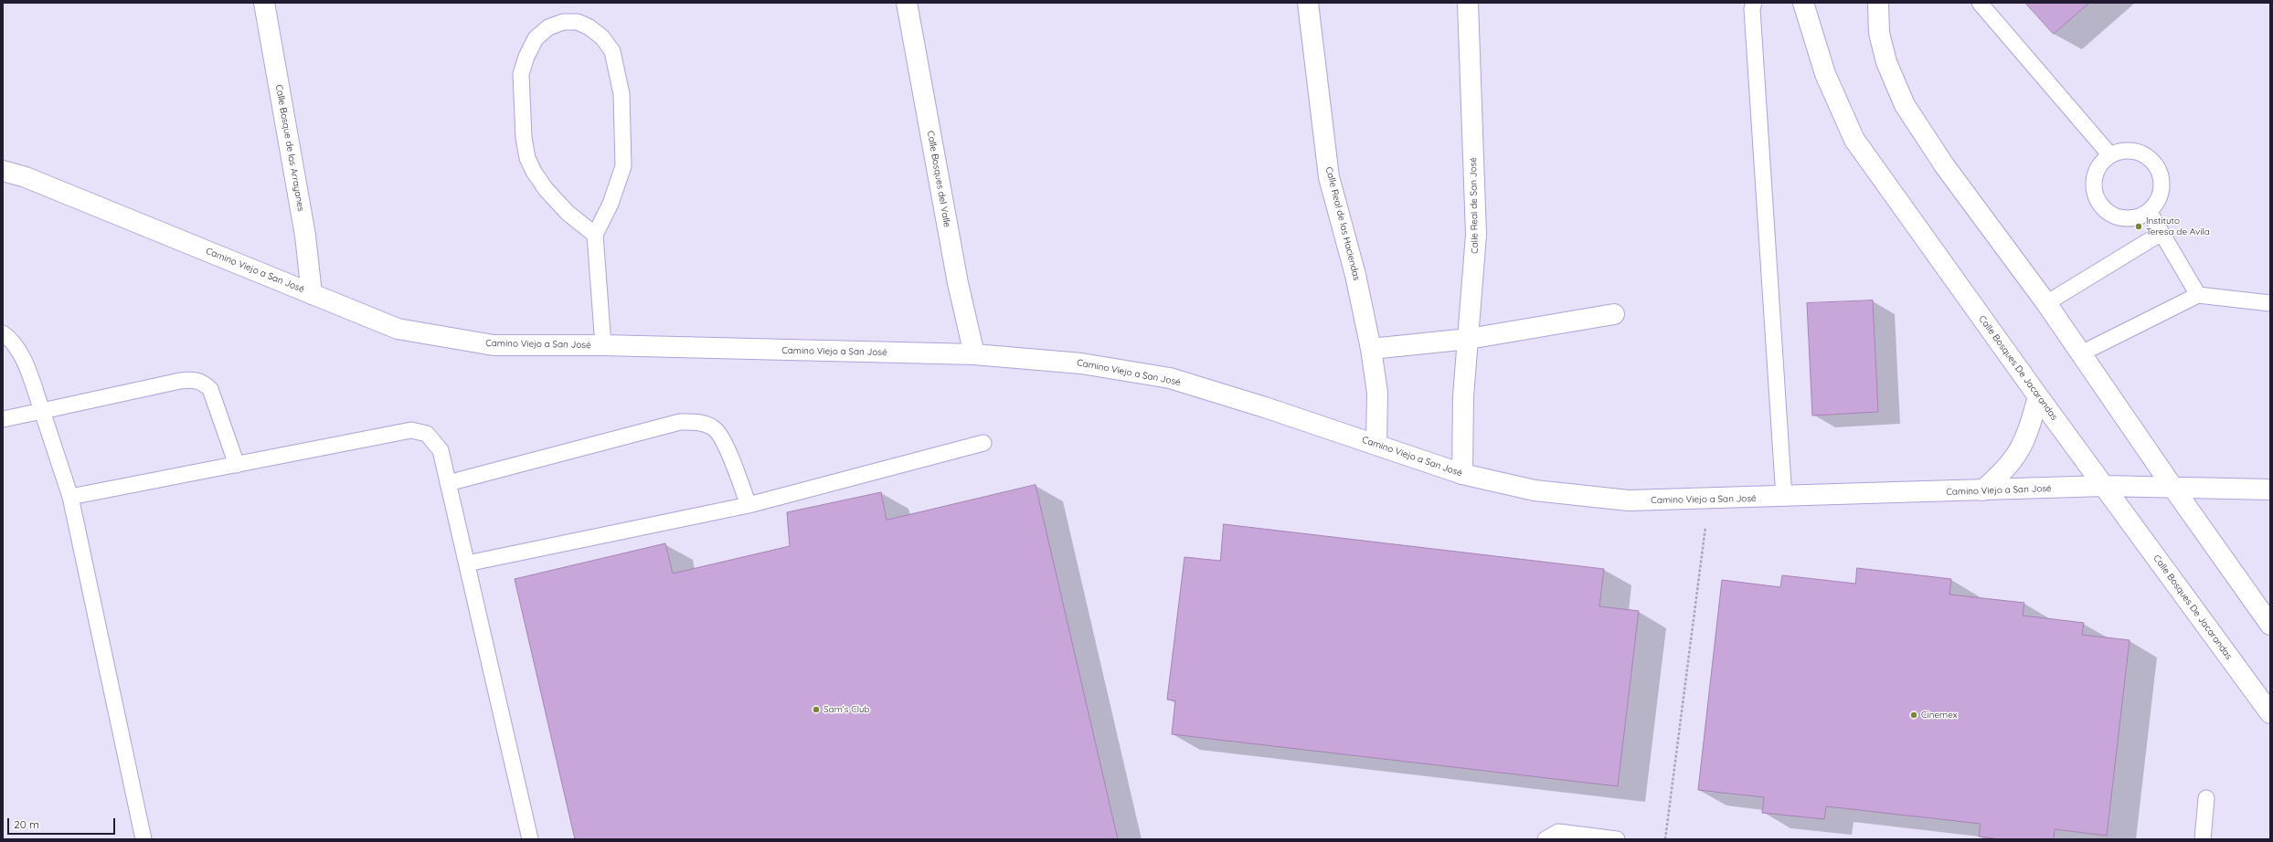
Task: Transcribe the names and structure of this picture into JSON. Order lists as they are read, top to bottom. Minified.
{"streets":{"street":["Calle Bosque de los Arrayanes","Calle Bosques del Valle","Calle Real de San José","Calle Real de las Haciendas","Camino Viejo a San José","Calle Bosques De Jacarandas"]},"crossings":[["Calle Bosque de los Arrayanes","Camino Viejo a San José"],["Calle Bosques del Valle","Camino Viejo a San José"],["Calle Real de San José","Camino Viejo a San José"],["Calle Real de las Haciendas","Camino Viejo a San José"],["Camino Viejo a San José","Calle Bosques De Jacarandas"]],"places":["Instituto Teresa de Avila","Sam's Club","Cinemex"],"scale_bar":"20 m"}
